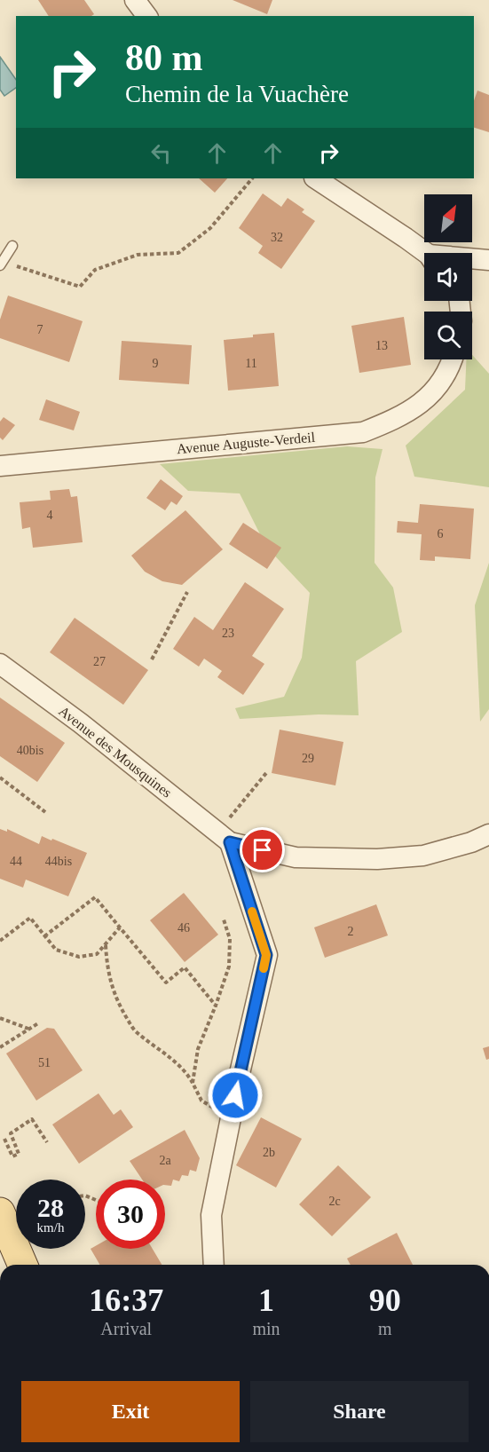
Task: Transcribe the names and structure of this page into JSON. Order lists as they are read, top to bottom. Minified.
{"streets":{"street":["Avenue Auguste-Verdeil","Avenue des Mousquines"]},"house_numbers":["32","7","13","9","11","4","6","23","27","40bis","29","44","44bis","46","2","51","2b","2a","2c"],"north":"top right","page":{"turn":["80 m","Chemin de la Vuachère"],"speed":"28 km/h","limit":"30","eta":["16:37","Arrival","1","min","90","m"],"buttons":["Exit","Share"]}}
